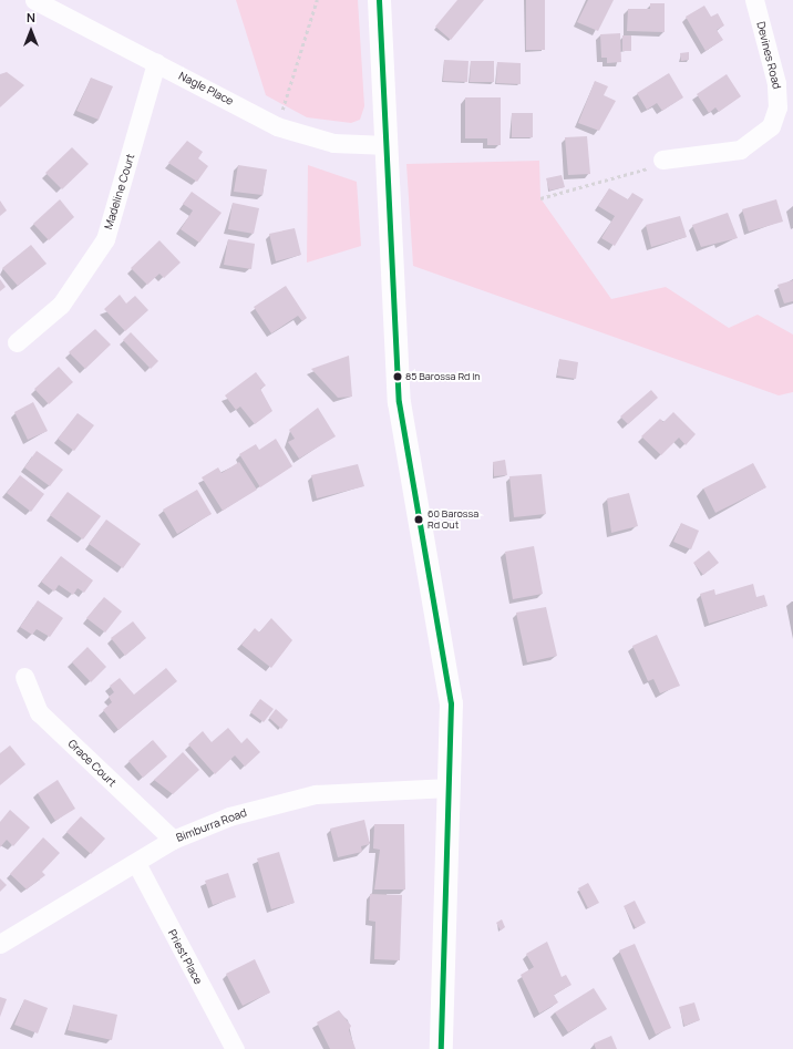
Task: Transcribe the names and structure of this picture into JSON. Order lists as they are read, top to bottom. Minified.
{"streets":{"street":["Devines Road","Nagle Place","Madeline Court","Grace Court","Bimburra Road","Priest Place"]},"crossings":[["Nagle Place","Madeline Court"],["Grace Court","Bimburra Road"],["Bimburra Road","Priest Place"]],"places":["85 Barossa Rd In","60 Barossa Rd Out"],"north":"top"}
